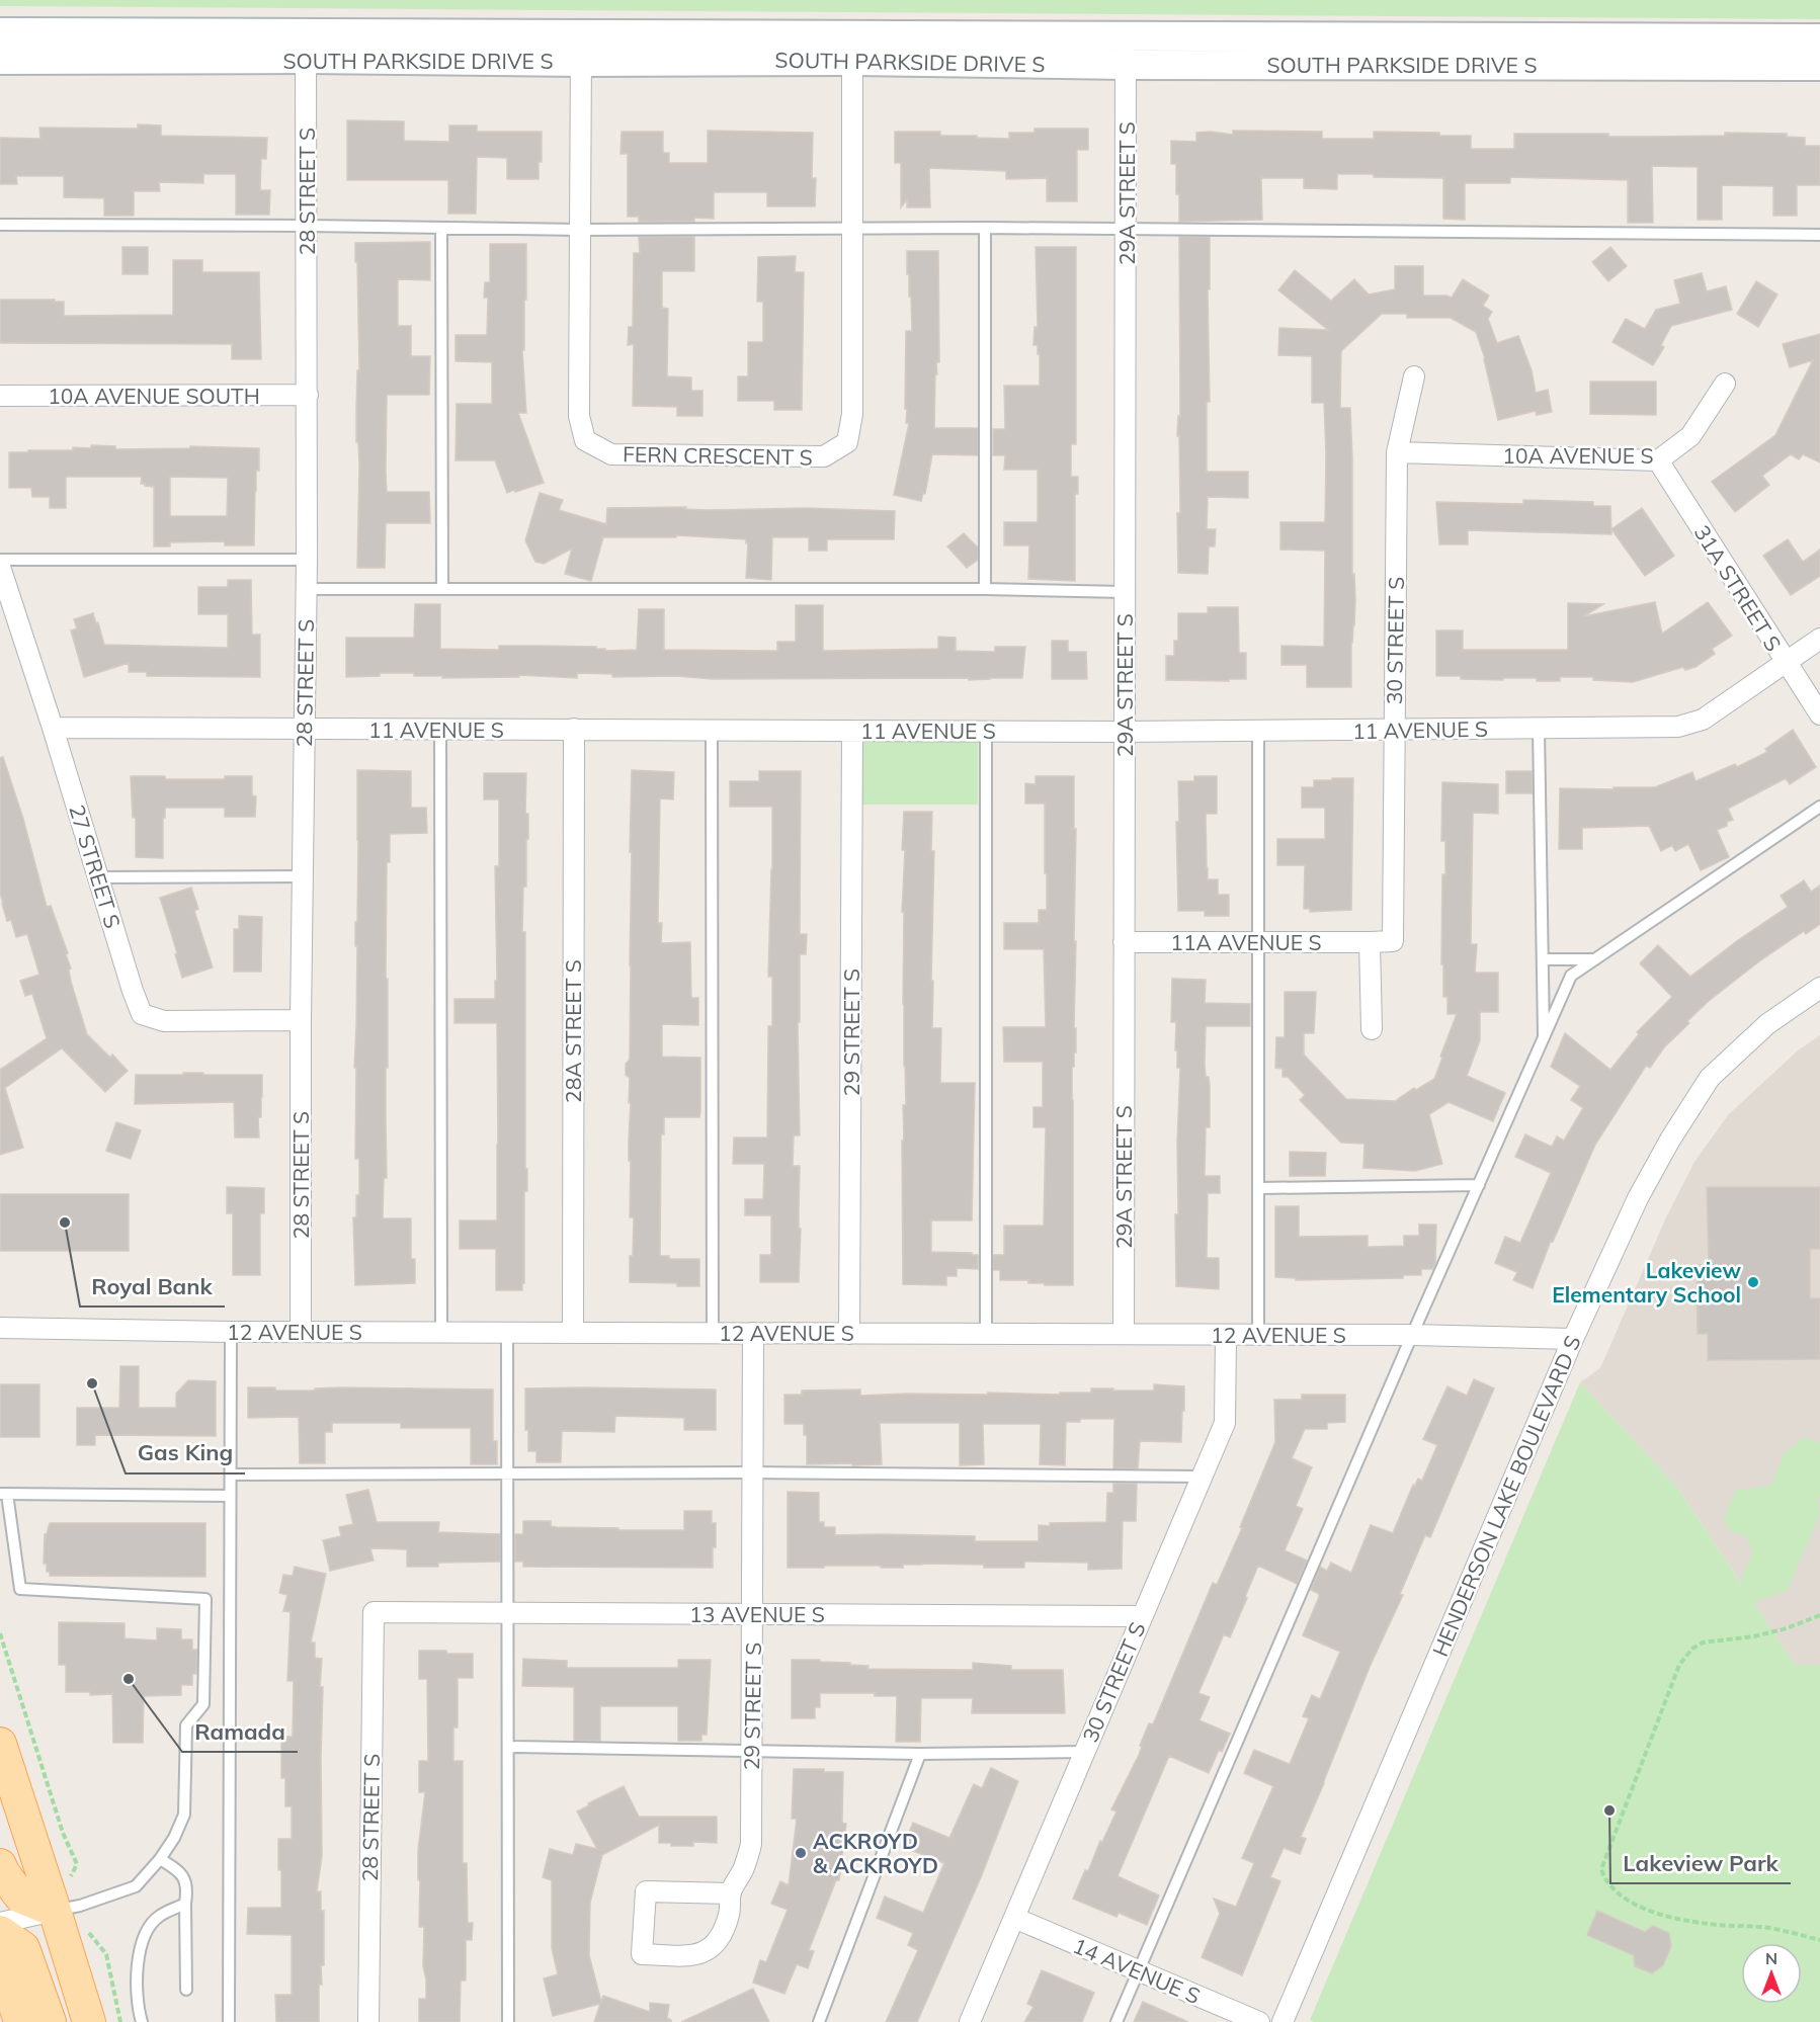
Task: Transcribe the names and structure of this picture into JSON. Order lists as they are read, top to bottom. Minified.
{"streets":{"main road":["SOUTH PARKSIDE DRIVE S"],"street":["28 STREET S","29A STREET S","10A AVENUE SOUTH","FERN CRESCENT S","10A AVENUE S","31A STREET S","30 STREET S","11 AVENUE S","27 STREET S","11A AVENUE S","28A STREET S","29 STREET S","12 AVENUE S","HENDERSON LAKE BOULEVARD S","13 AVENUE S","14 AVENUE S"]},"crossings":[["SOUTH PARKSIDE DRIVE S","28 STREET S"],["SOUTH PARKSIDE DRIVE S","29A STREET S"],["SOUTH PARKSIDE DRIVE S","FERN CRESCENT S"],["28 STREET S","10A AVENUE SOUTH"],["28 STREET S","11 AVENUE S"],["28 STREET S","27 STREET S"],["28 STREET S","12 AVENUE S"],["28 STREET S","13 AVENUE S"],["29A STREET S","11 AVENUE S"],["29A STREET S","11A AVENUE S"],["29A STREET S","12 AVENUE S"],["10A AVENUE S","31A STREET S"],["10A AVENUE S","30 STREET S"],["31A STREET S","11 AVENUE S"],["30 STREET S","11 AVENUE S"],["30 STREET S","11A AVENUE S"],["30 STREET S","12 AVENUE S"],["30 STREET S","13 AVENUE S"],["30 STREET S","14 AVENUE S"],["11 AVENUE S","27 STREET S"],["11 AVENUE S","28A STREET S"],["11 AVENUE S","29 STREET S"],["28A STREET S","12 AVENUE S"],["29 STREET S","12 AVENUE S"],["29 STREET S","13 AVENUE S"],["12 AVENUE S","HENDERSON LAKE BOULEVARD S"]],"places":["Royal Bank","Lakeview Elementary School","Gas King","Ramada","Lakeview Park","ACKROYD & ACKROYD"],"north":"top"}
